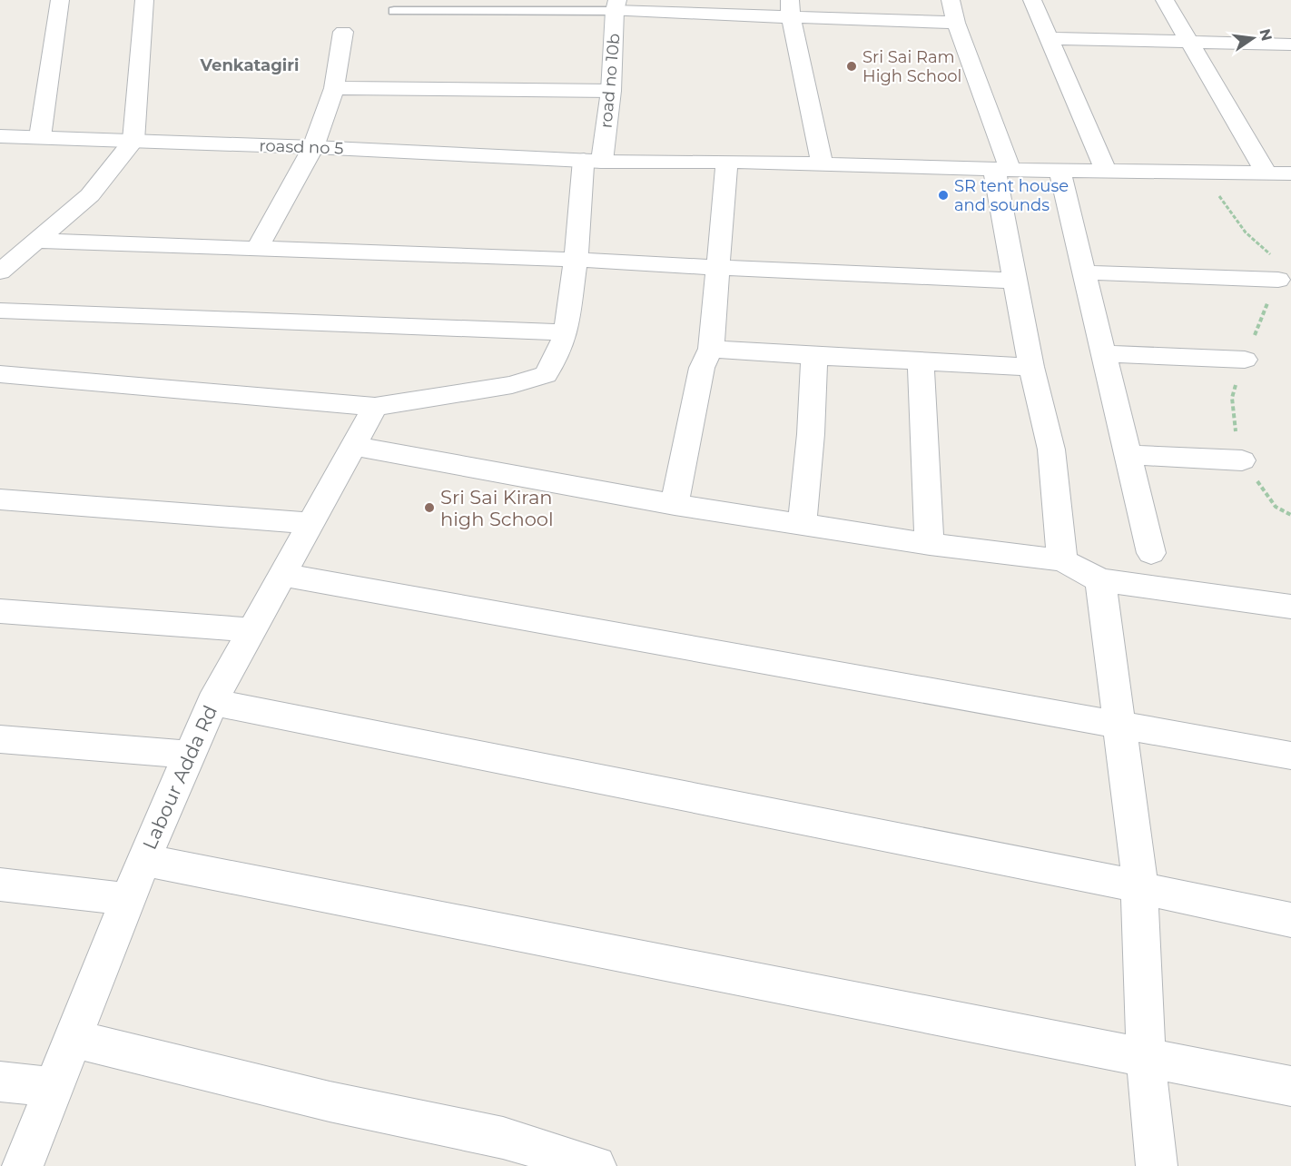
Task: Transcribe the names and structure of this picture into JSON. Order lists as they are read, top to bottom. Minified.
{"streets":{"street":["road no 10b","roasd no 5","Labour Adda Rd"]},"crossings":[["road no 10b","roasd no 5"],["road no 10b","Labour Adda Rd"]],"districts":["Venkatagiri"],"places":["Sri Sai Ram High School","SR tent house and sounds","Sri Sai Kiran high School"],"north":"right"}
